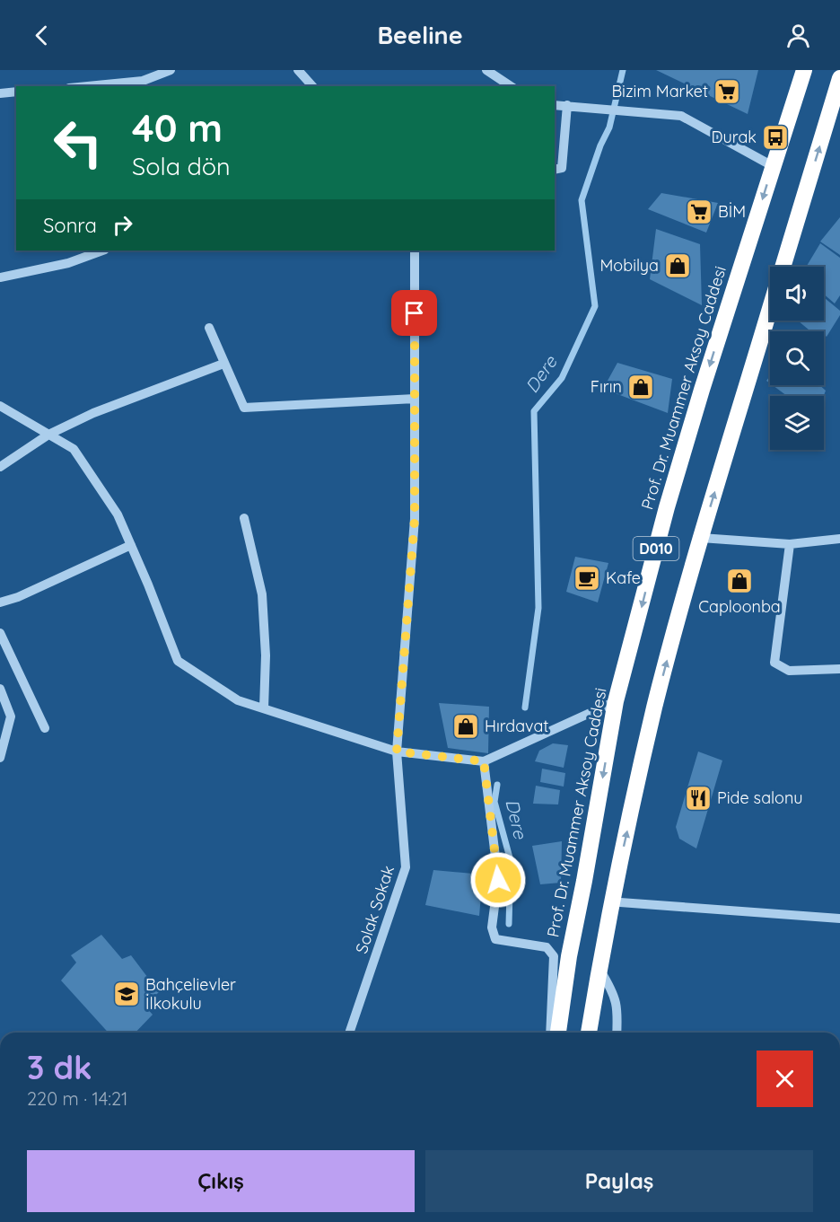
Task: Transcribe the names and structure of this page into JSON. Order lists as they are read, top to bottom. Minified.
{"streets":{"highway":["Prof. Dr. Muammer Aksoy Caddesi","D010"],"street":["Solak Sokak"]},"water":["Dere"],"places":{"supermarket":["Bizim Market","BİM"],"bus stop":["Durak"],"shop":["Mobilya","Fırın","Caploonba","Hırdavat"],"cafe":["Kafe"],"restaurant":["Pide salonu"],"school or university":["Bahçelievler İlkokulu"]},"page":{"header":"Beeline","turn":["40 m","Sola dön"],"then":"Sonra","heading":["3 dk","220 m · 14:21"],"buttons":["Çıkış","Paylaş"]}}
